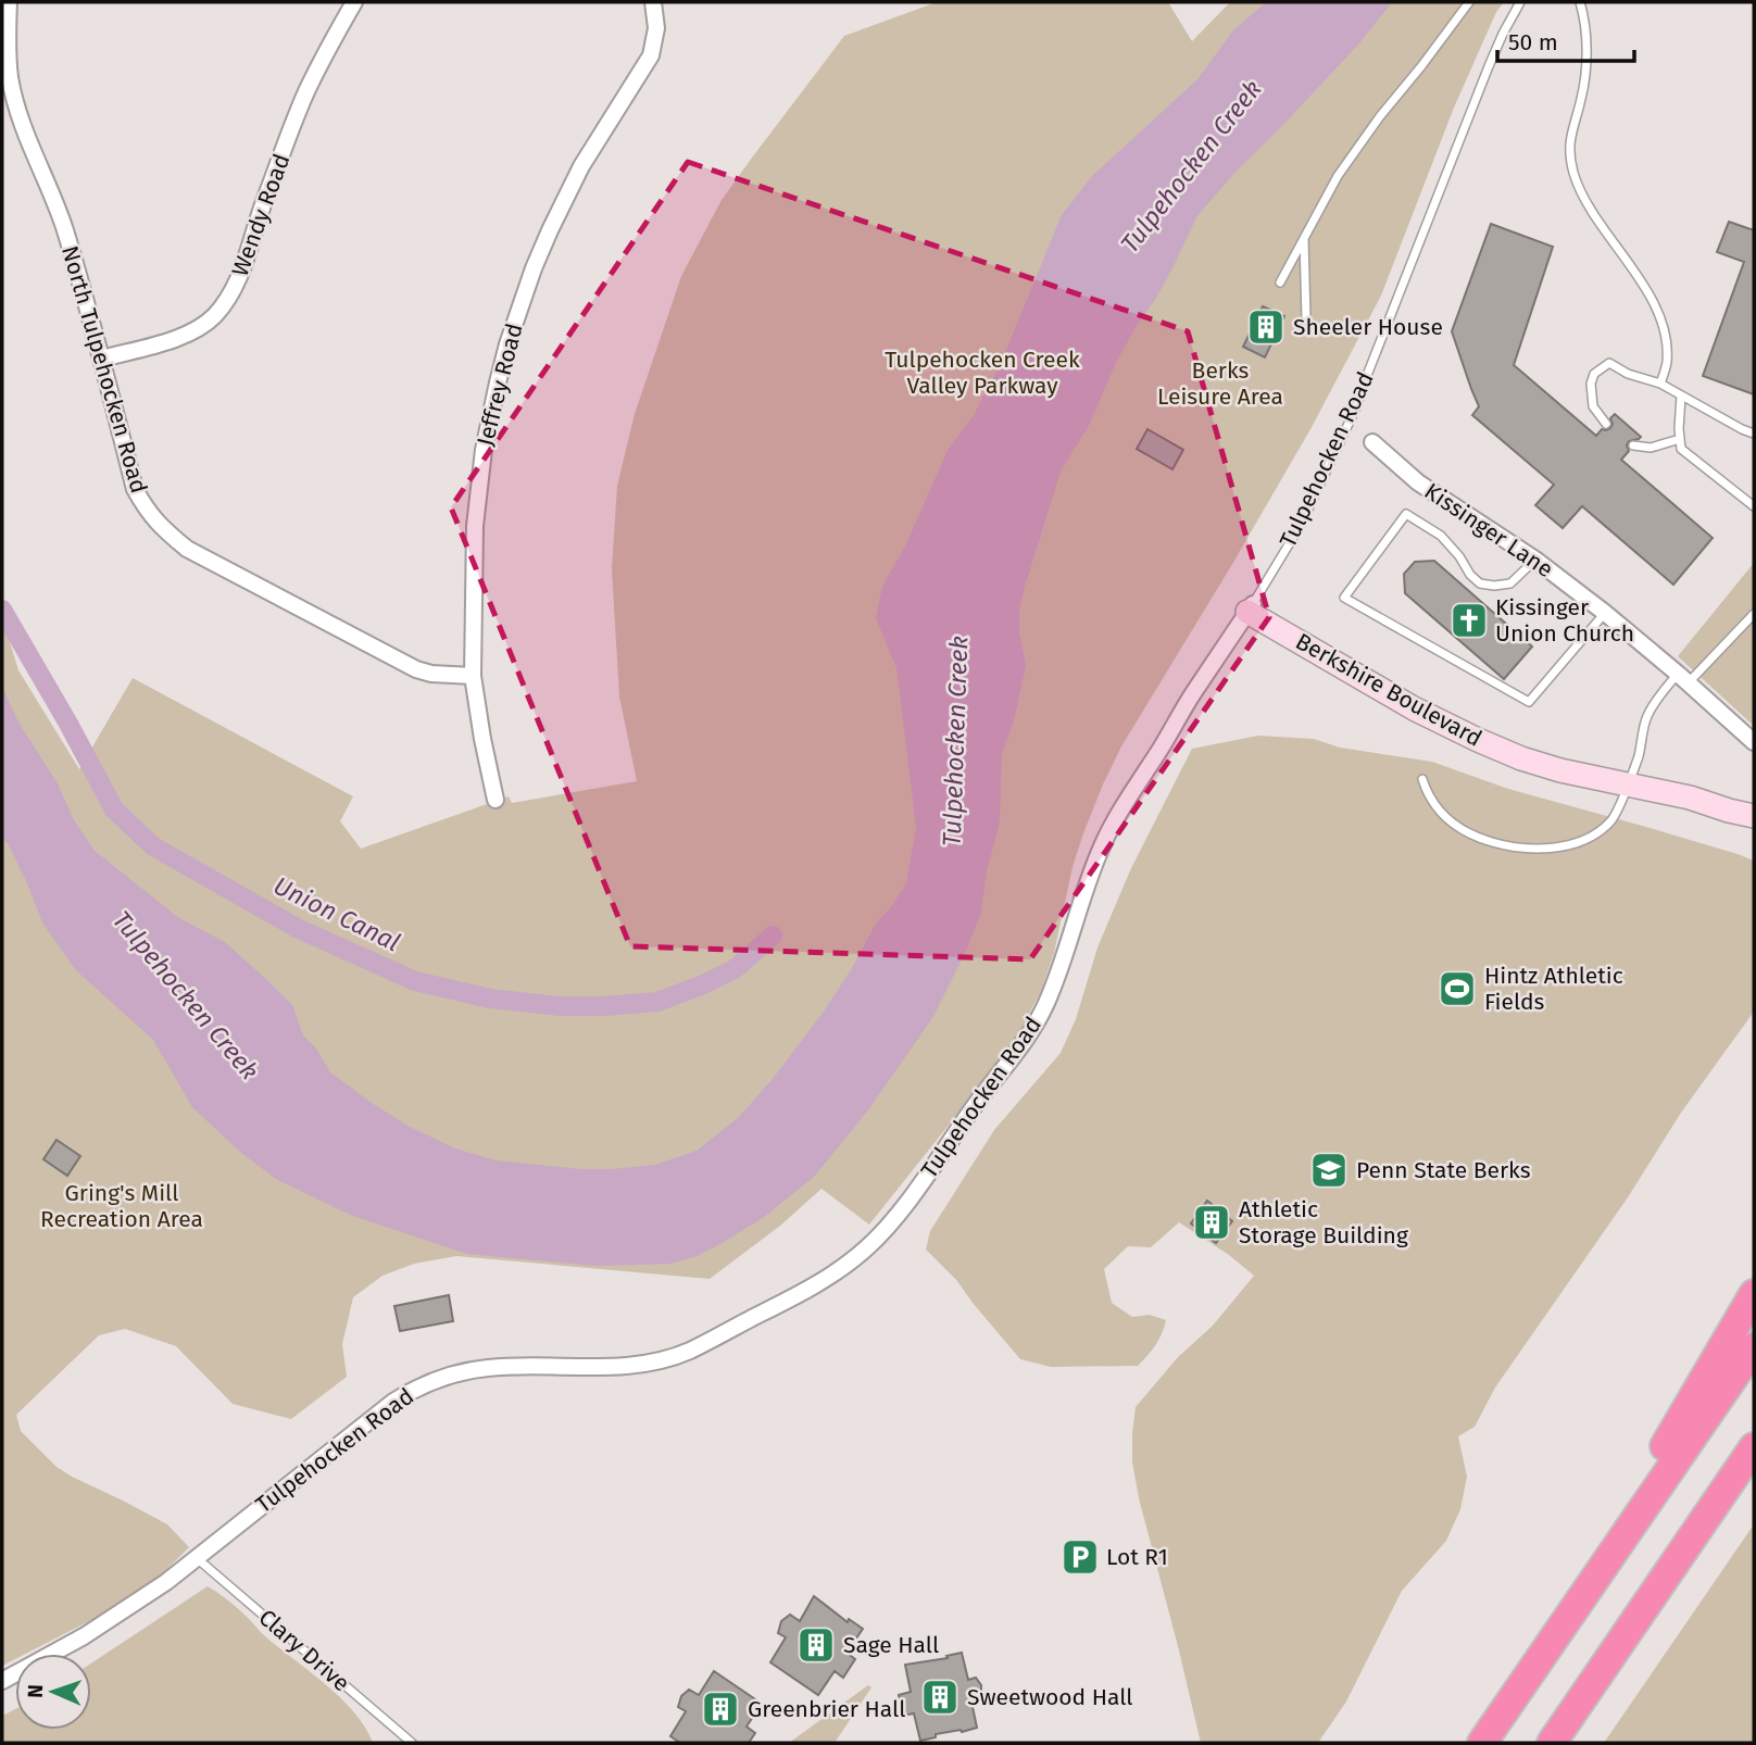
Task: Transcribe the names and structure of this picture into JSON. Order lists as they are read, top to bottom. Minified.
{"streets":{"street":["Wendy Road","North Tulpehocken Road","Jeffrey Road","Tulpehocken Road","Kissinger Lane","Berkshire Boulevard"],"lane":["Clary Drive"]},"crossings":[["Wendy Road","North Tulpehocken Road"],["North Tulpehocken Road","Jeffrey Road"],["Tulpehocken Road","Berkshire Boulevard"],["Tulpehocken Road","Clary Drive"]],"water":["Tulpehocken Creek","Union Canal"],"parks":["Tulpehocken Creek Valley Parkway","Berks Leisure Area","Gring's Mill Recreation Area"],"places":{"building":["Sheeler House","Athletic Storage Building","Sage Hall","Sweetwood Hall","Greenbrier Hall"],"church":["Kissinger Union Church"],"sports":["Hintz Athletic Fields"],"school or university":["Penn State Berks"],"parking":["Lot R1"]},"scale_bar":"50 m","north":"left"}
